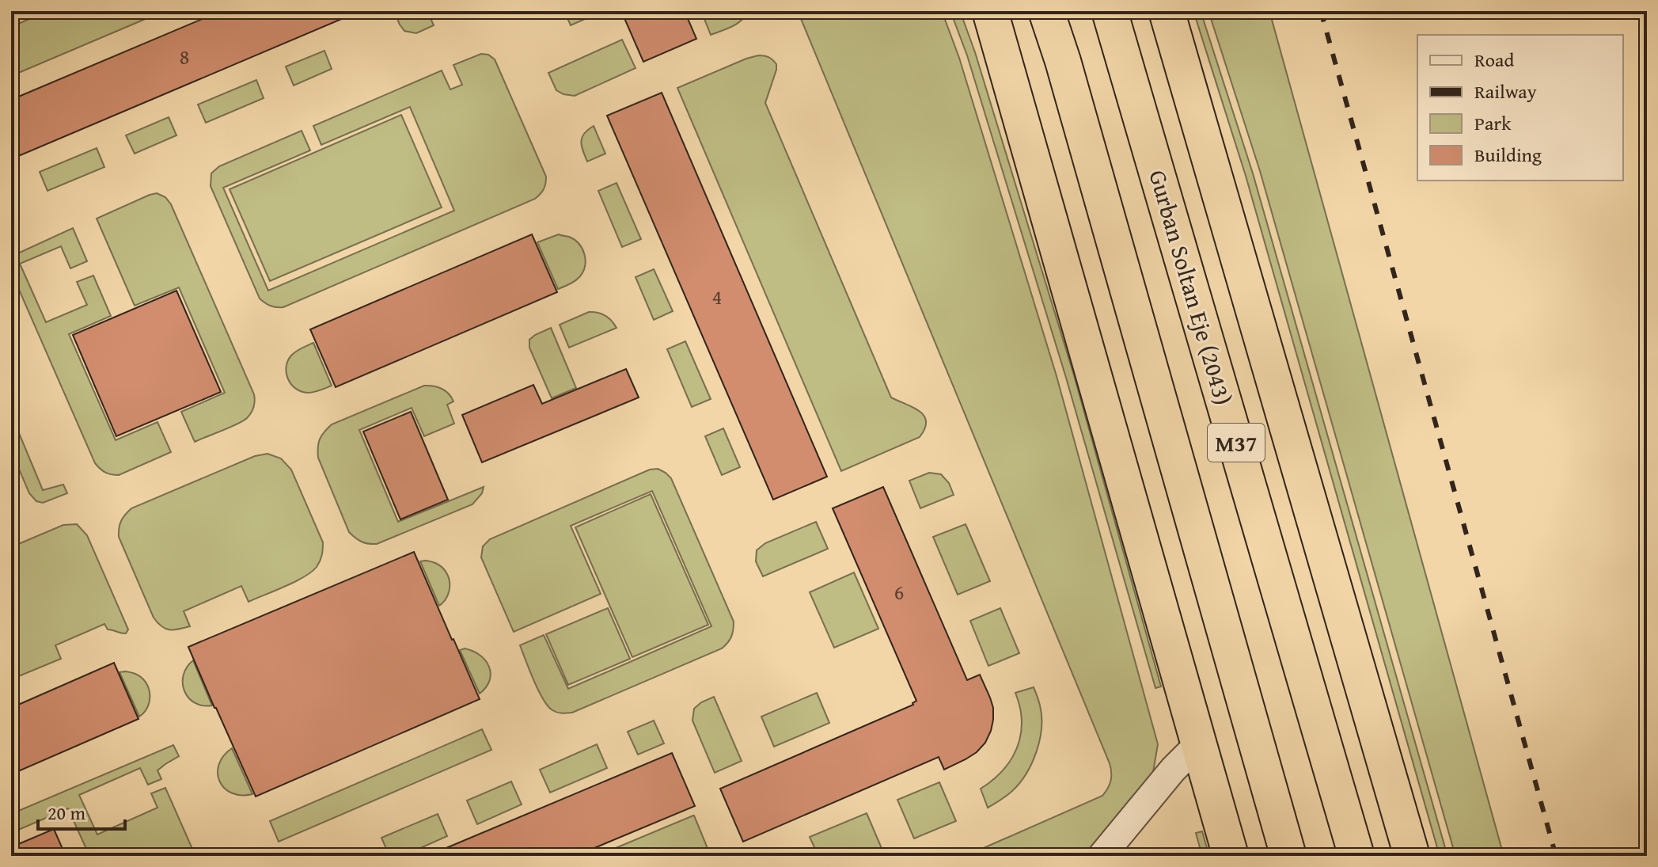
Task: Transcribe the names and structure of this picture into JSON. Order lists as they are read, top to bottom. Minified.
{"streets":{"highway":["Gurban Soltan Eje (2043)","M37"]},"house_numbers":["8","4","6"],"legend":["Road","Railway","Park","Building"],"scale_bar":"20 m"}
